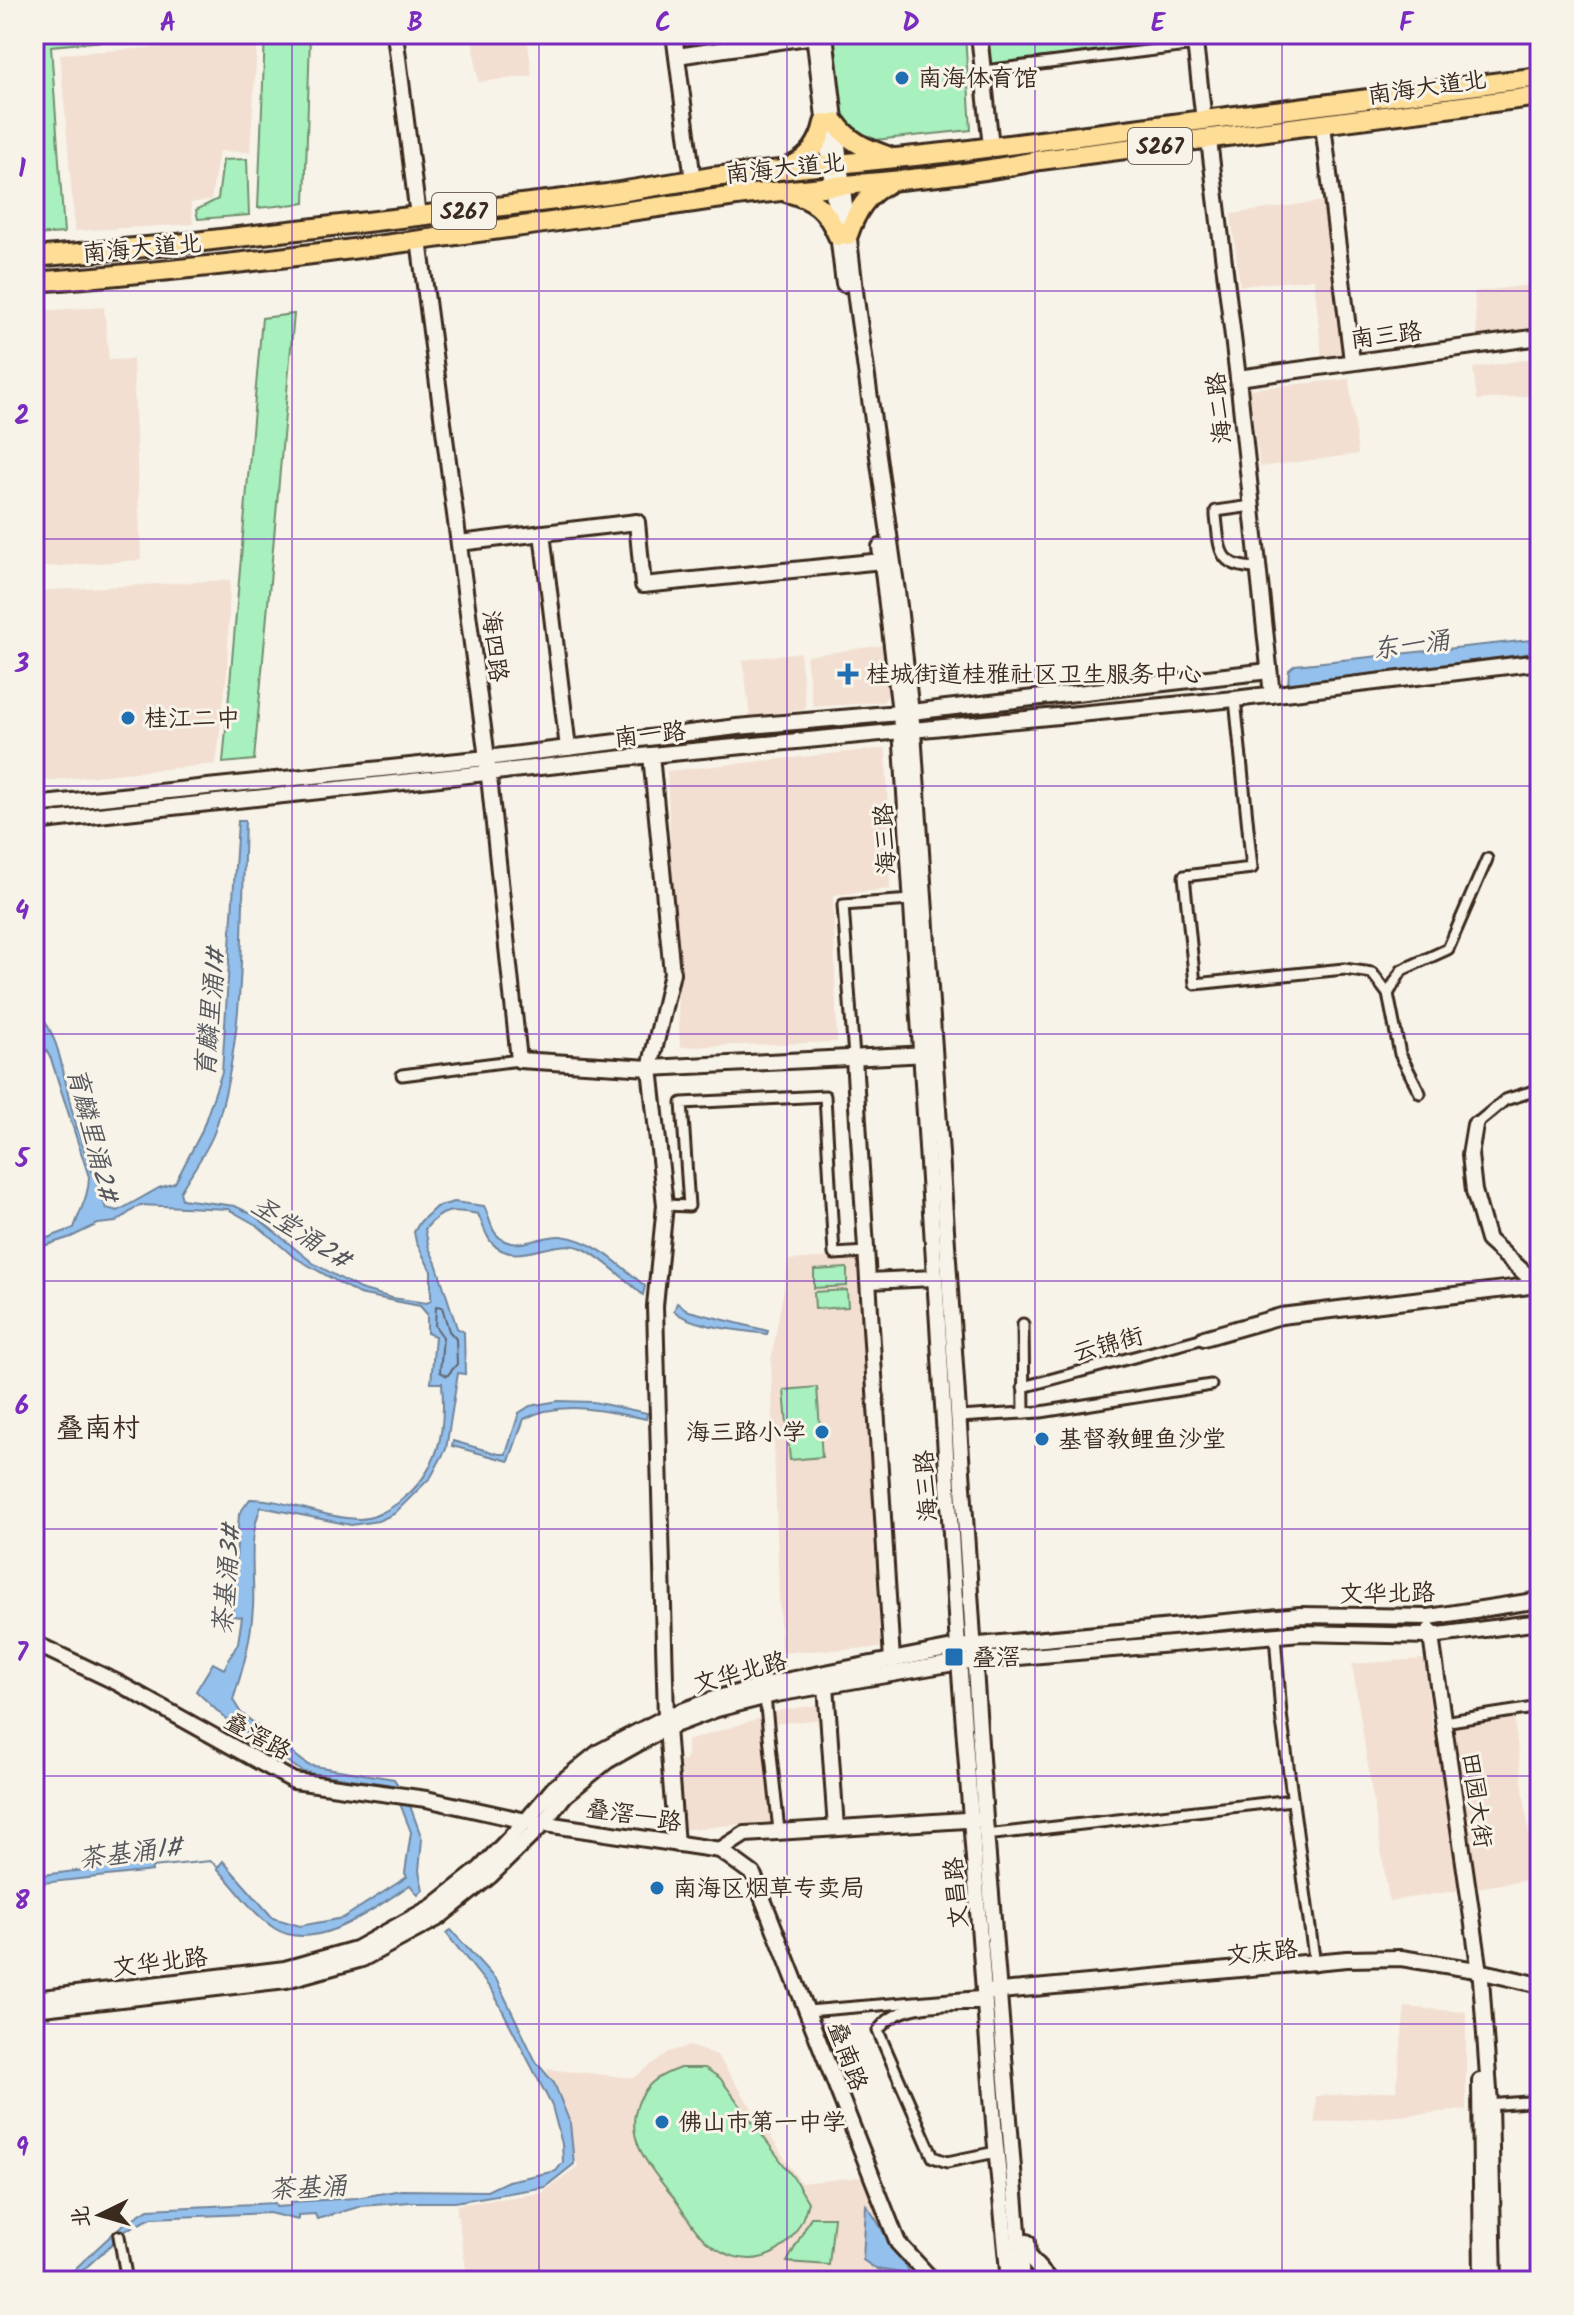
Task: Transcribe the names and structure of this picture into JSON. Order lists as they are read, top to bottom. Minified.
{"streets":{"highway":["南海大道北","S267"],"main road":["南三路","海二路","海四路","南一路","海三路","文华北路","叠滘路","田园大街","叠滘一路","文昌路","文庆路","叠南路"],"street":["云锦街"]},"crossings":[["南海大道北","海二路"],["南海大道北","海四路"],["南海大道北","海三路"],["南三路","海二路"],["海二路","南一路"],["海四路","南一路"],["南一路","海三路"],["海三路","文华北路"],["海三路","文昌路"],["文华北路","叠滘路"],["文华北路","田园大街"],["文华北路","叠滘一路"],["文华北路","文昌路"],["叠滘路","叠滘一路"],["田园大街","文庆路"],["叠滘一路","叠南路"],["文昌路","文庆路"]],"districts":["叠南村"],"water":["东一涌","育麟里涌1#","育麟里涌2#","圣堂涌2#","茶基涌3#","茶基涌1#","茶基涌"],"places":{"other":["南海体育馆","桂江二中","海三路小学","基督教鲤鱼沙堂","南海区烟草专卖局","佛山市第一中学"],"health":["桂城街道桂雅社区卫生服务中心"],"transit":["叠滘"]},"north":"left","grid":{"columns":["A","B","C","D","E","F"],"rows":["1","2","3","4","5","6","7","8","9"]}}
